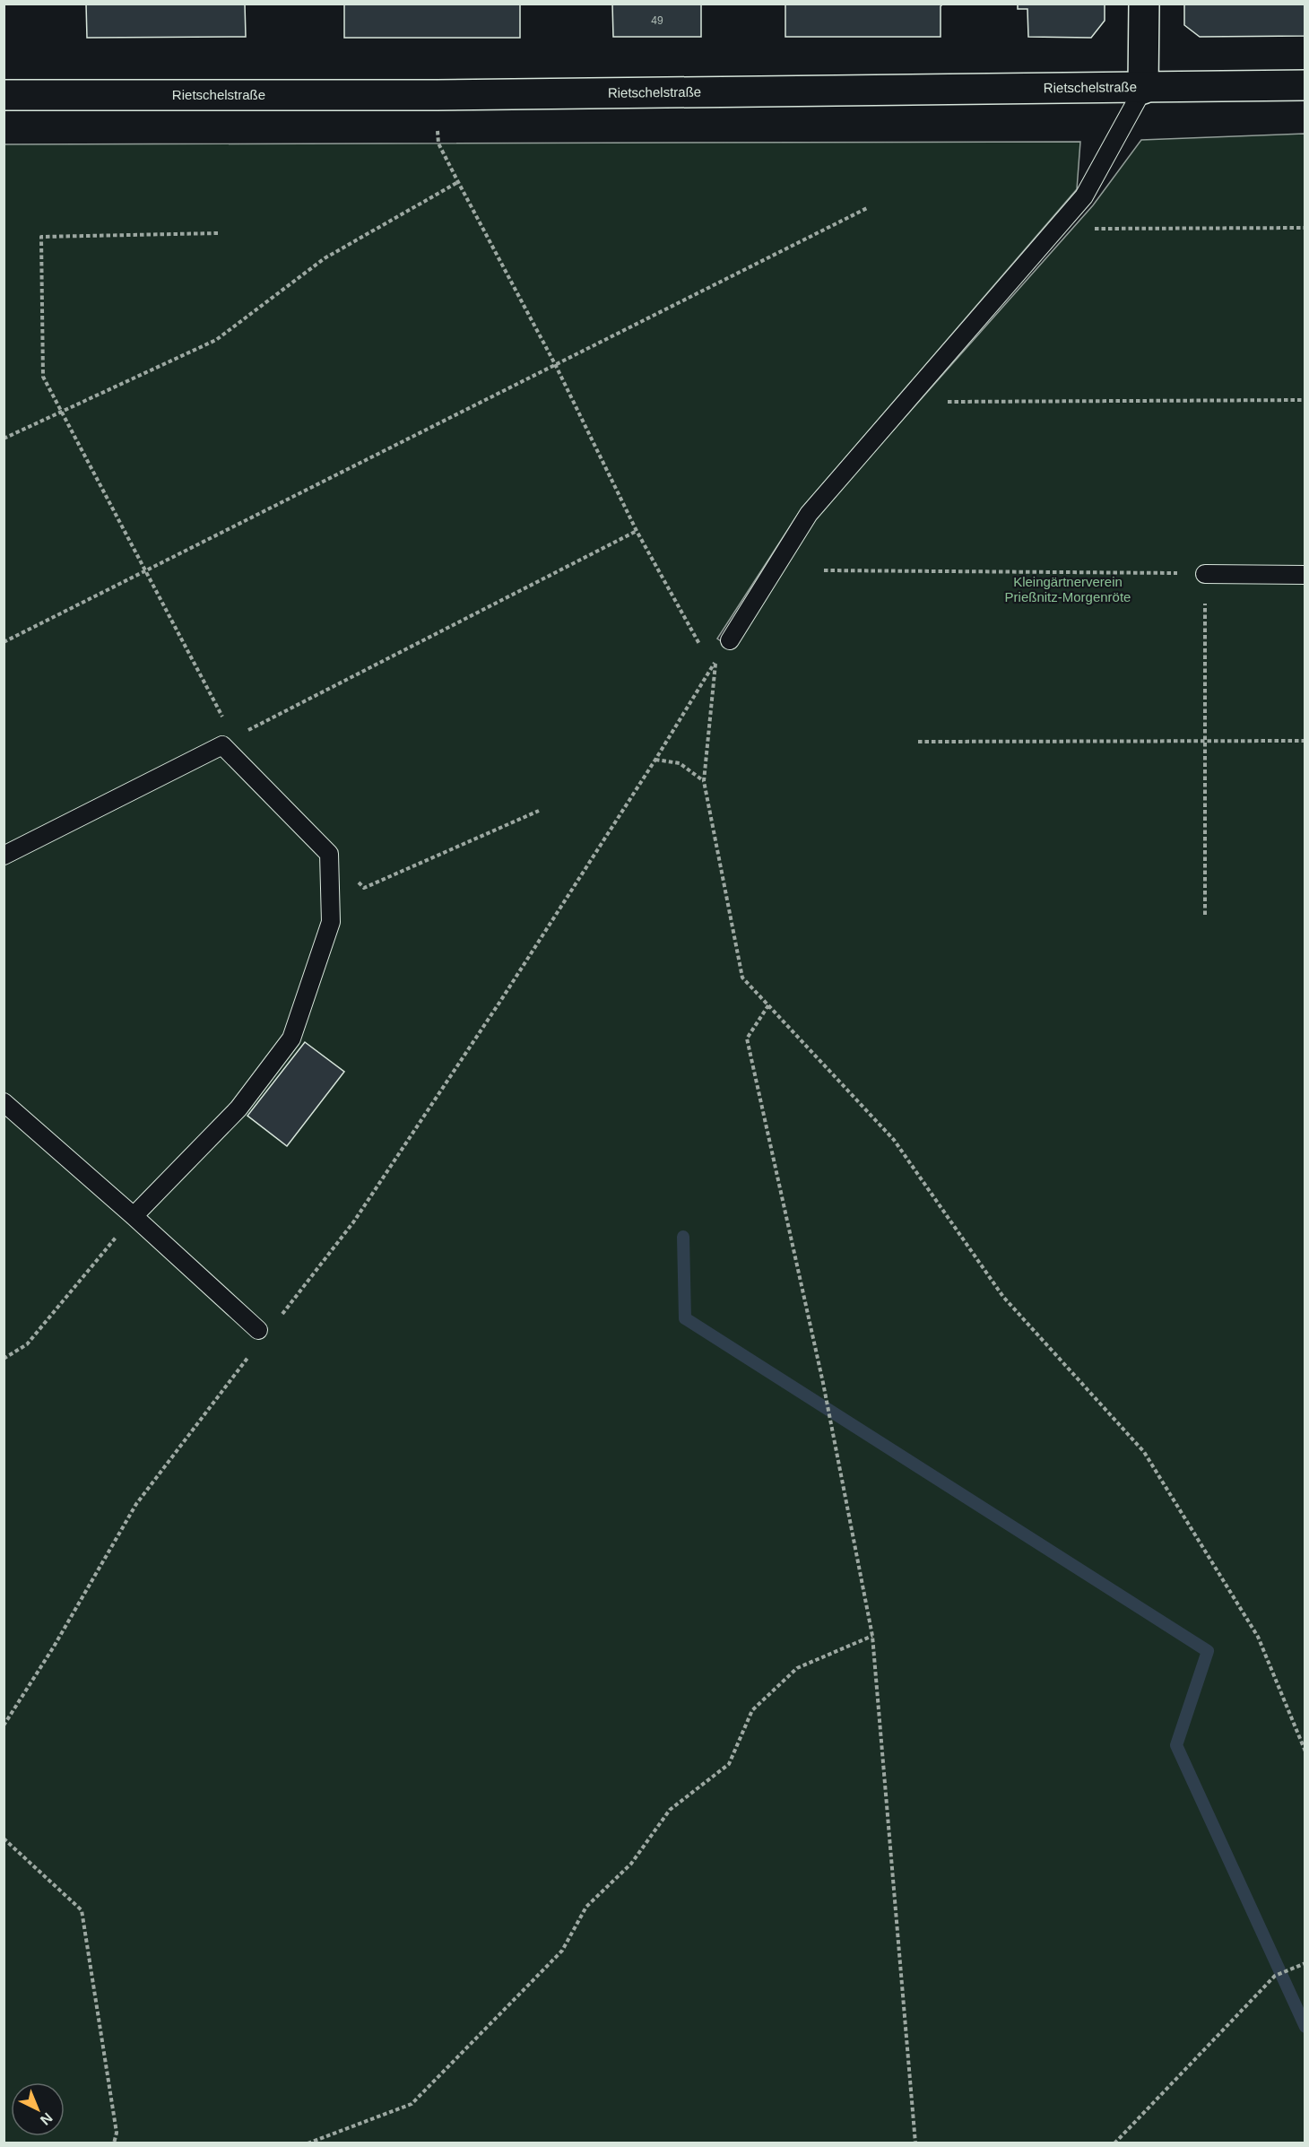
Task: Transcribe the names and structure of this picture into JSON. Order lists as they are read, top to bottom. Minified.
{"streets":{"street":["Rietschelstraße"]},"parks":["Kleingärtnerverein Prießnitz-Morgenröte"],"house_numbers":["49"],"north":"bottom right"}
